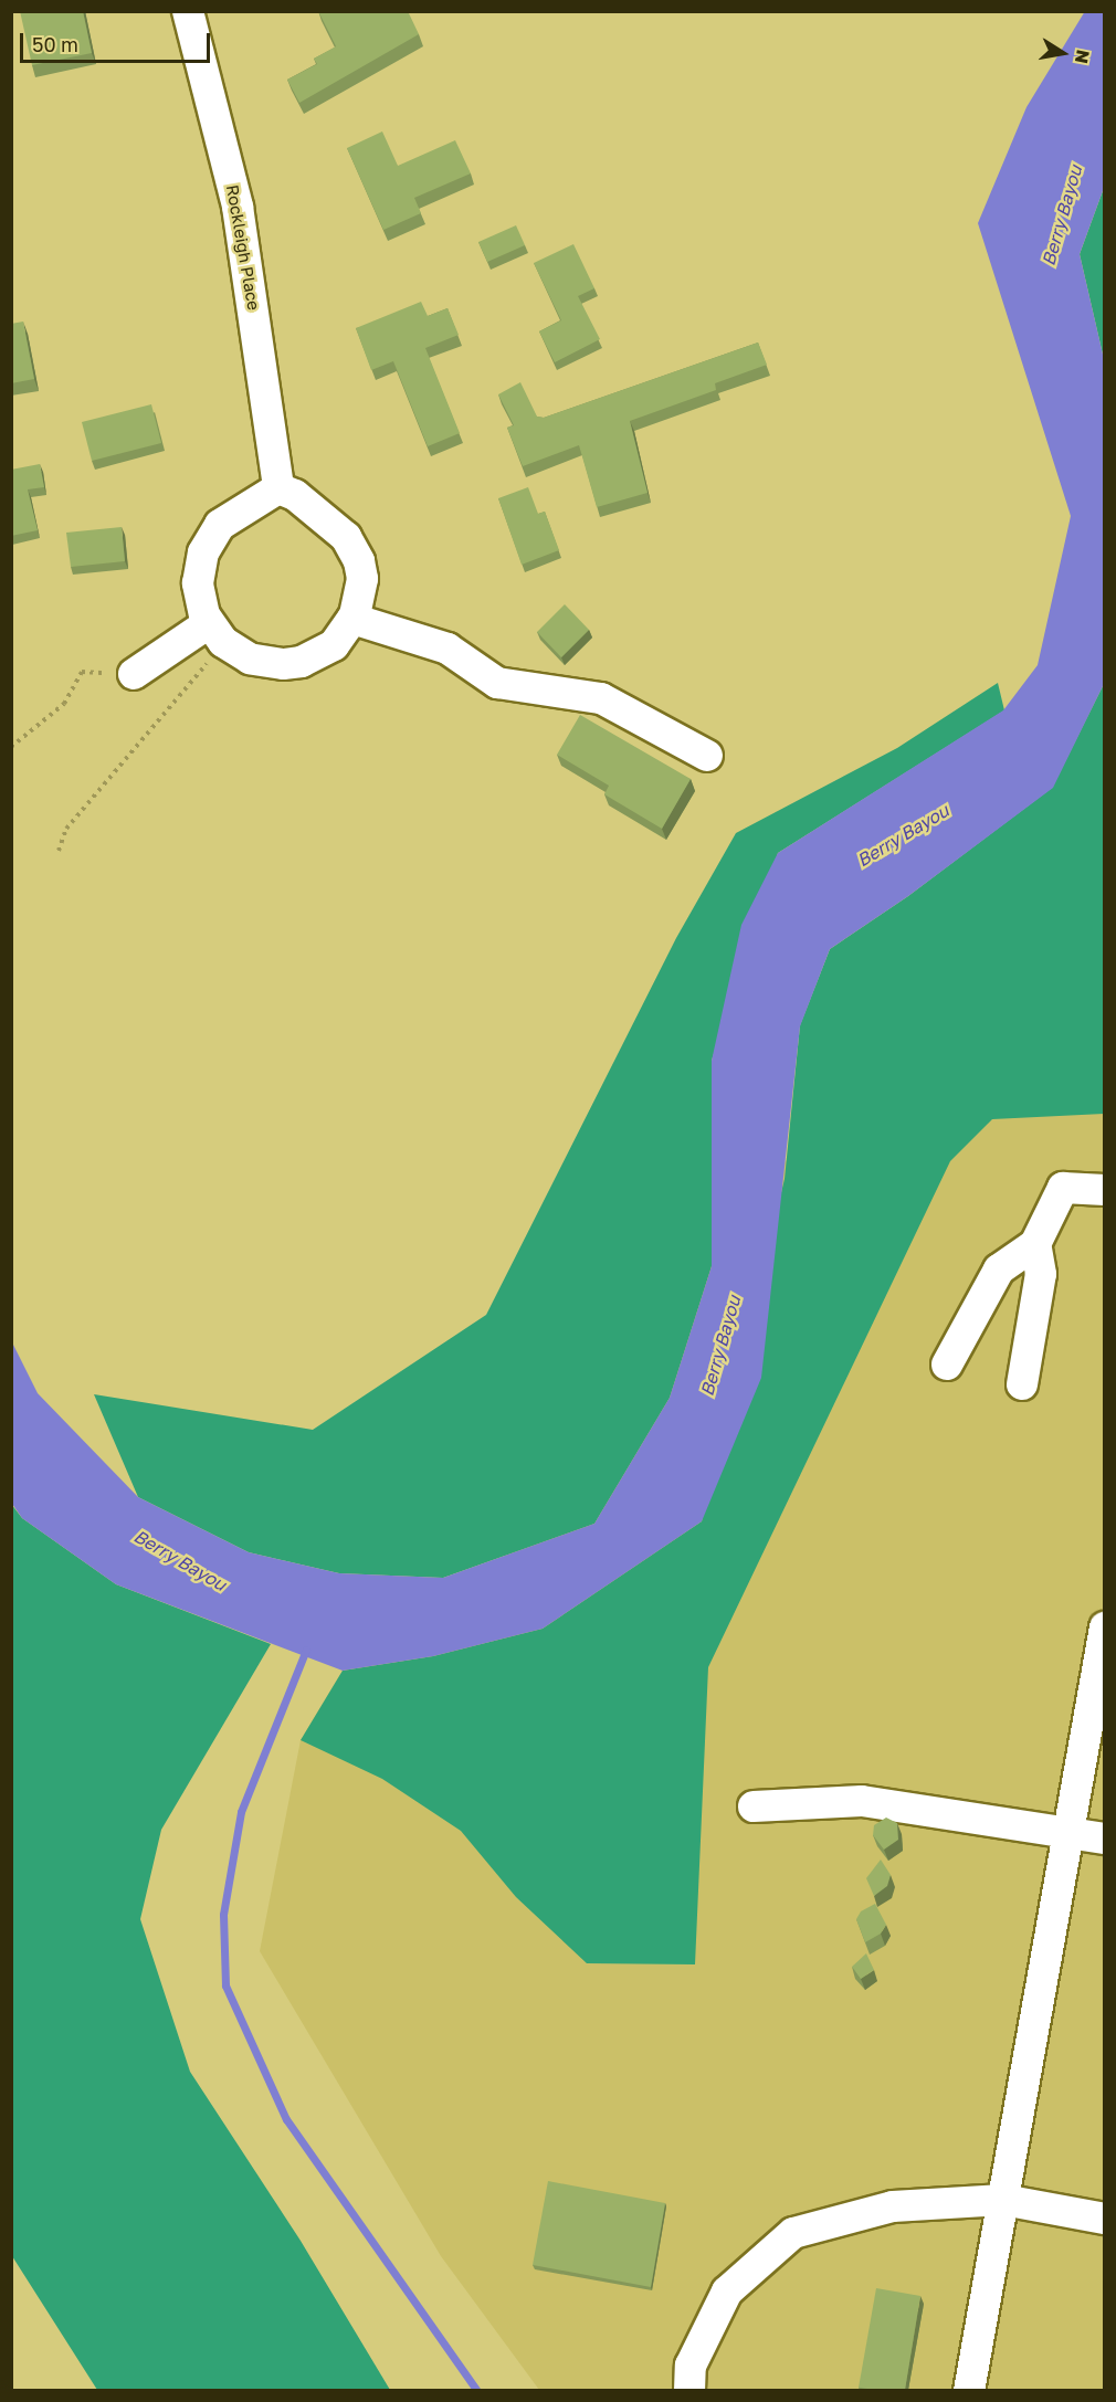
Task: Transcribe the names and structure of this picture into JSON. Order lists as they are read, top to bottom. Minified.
{"streets":{"street":["Rockleigh Place"]},"water":["Berry Bayou"],"scale_bar":"50 m","north":"right"}
